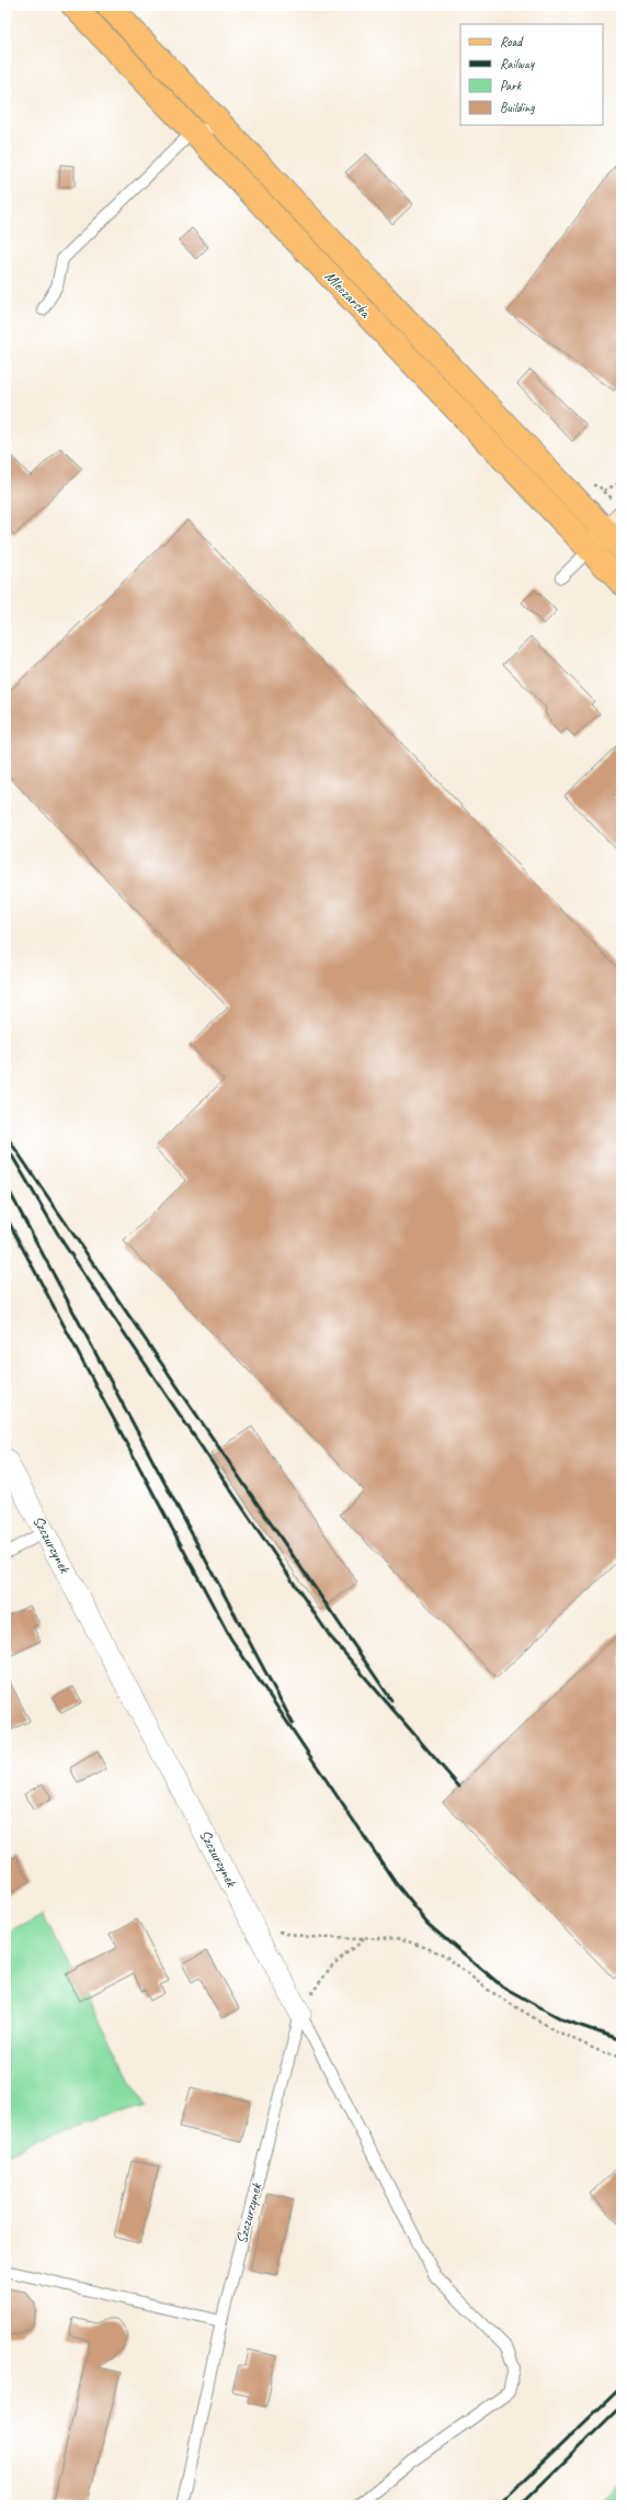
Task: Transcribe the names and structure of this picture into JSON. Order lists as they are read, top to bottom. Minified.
{"streets":{"main road":["Mleczarska"],"street":["Szczurzynek"]},"legend":["Road","Railway","Park","Building"]}
